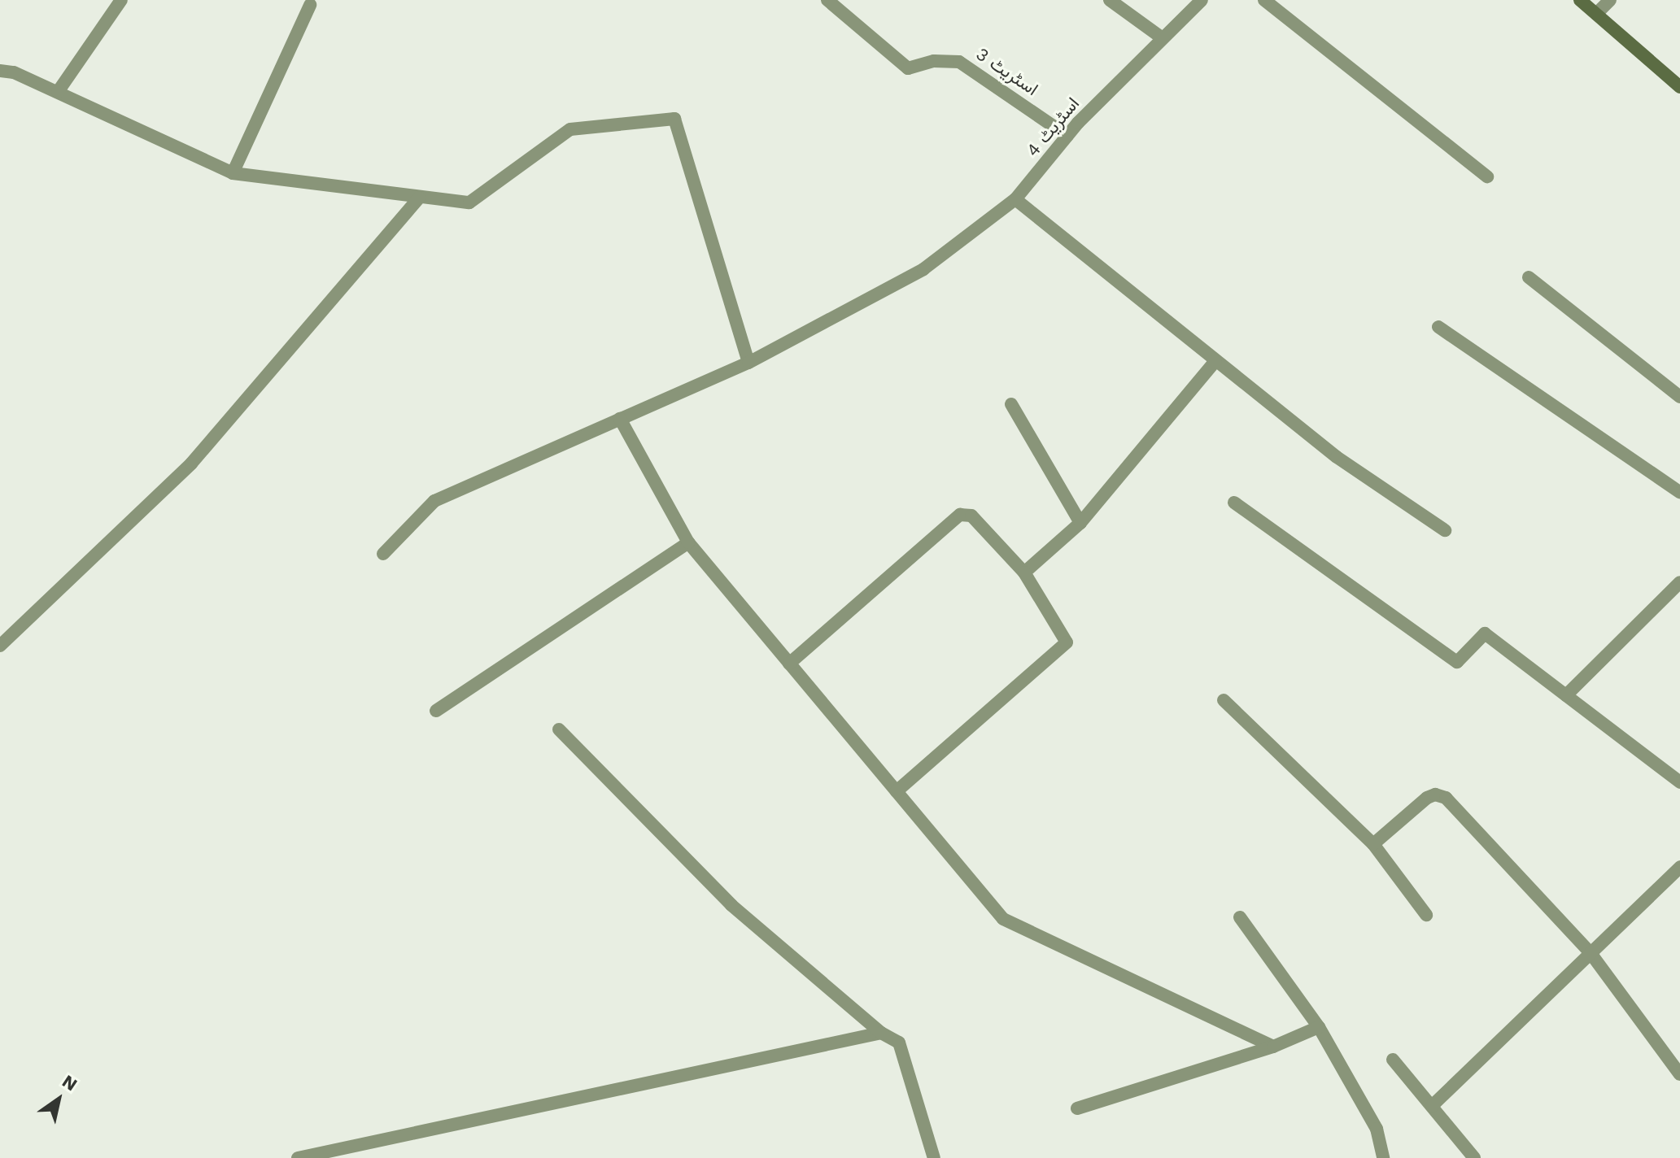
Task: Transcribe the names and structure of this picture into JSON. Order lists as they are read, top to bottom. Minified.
{"streets":{"street":["اسٹریٹ 3","اسٹریٹ 4"]},"crossings":[["اسٹریٹ 3","اسٹریٹ 4"]],"north":"top right"}
